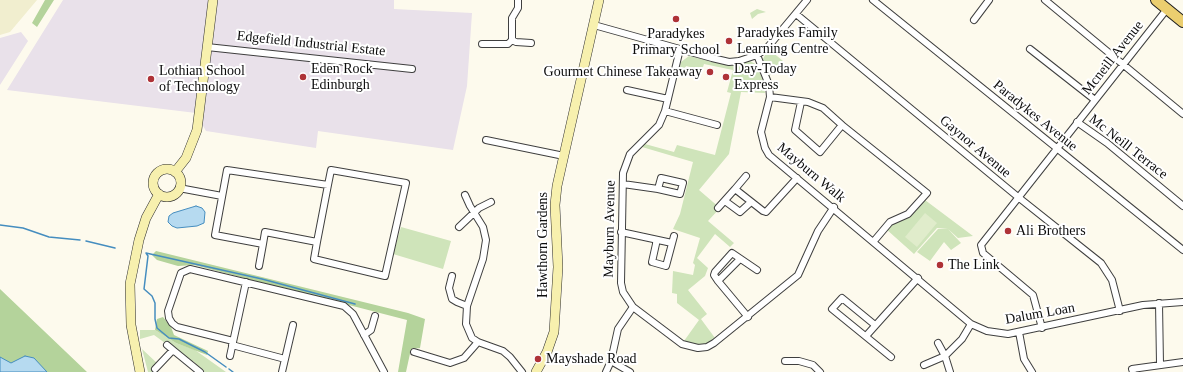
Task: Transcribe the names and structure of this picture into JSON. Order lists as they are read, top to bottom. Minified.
{"streets":{"street":["Edgefield Industrial Estate","Mcneill Avenue","Paradykes Avenue","Gaynor Avenue","Mc Neill Terrace","Mayburn Walk","Mayburn Avenue","Hawthorn Gardens","Dalum Loan"]},"crossings":[["Mcneill Avenue","Mc Neill Terrace"],["Gaynor Avenue","Dalum Loan"],["Mayburn Walk","Mayburn Avenue"],["Mayburn Walk","Dalum Loan"]],"places":["Paradykes Primary School","Paradykes Family Learning Centre","Gourmet Chinese Takeaway","Eden Rock Edinburgh","Day-Today Express","Lothian School of Technology","Ali Brothers","The Link","Mayshade Road"]}
